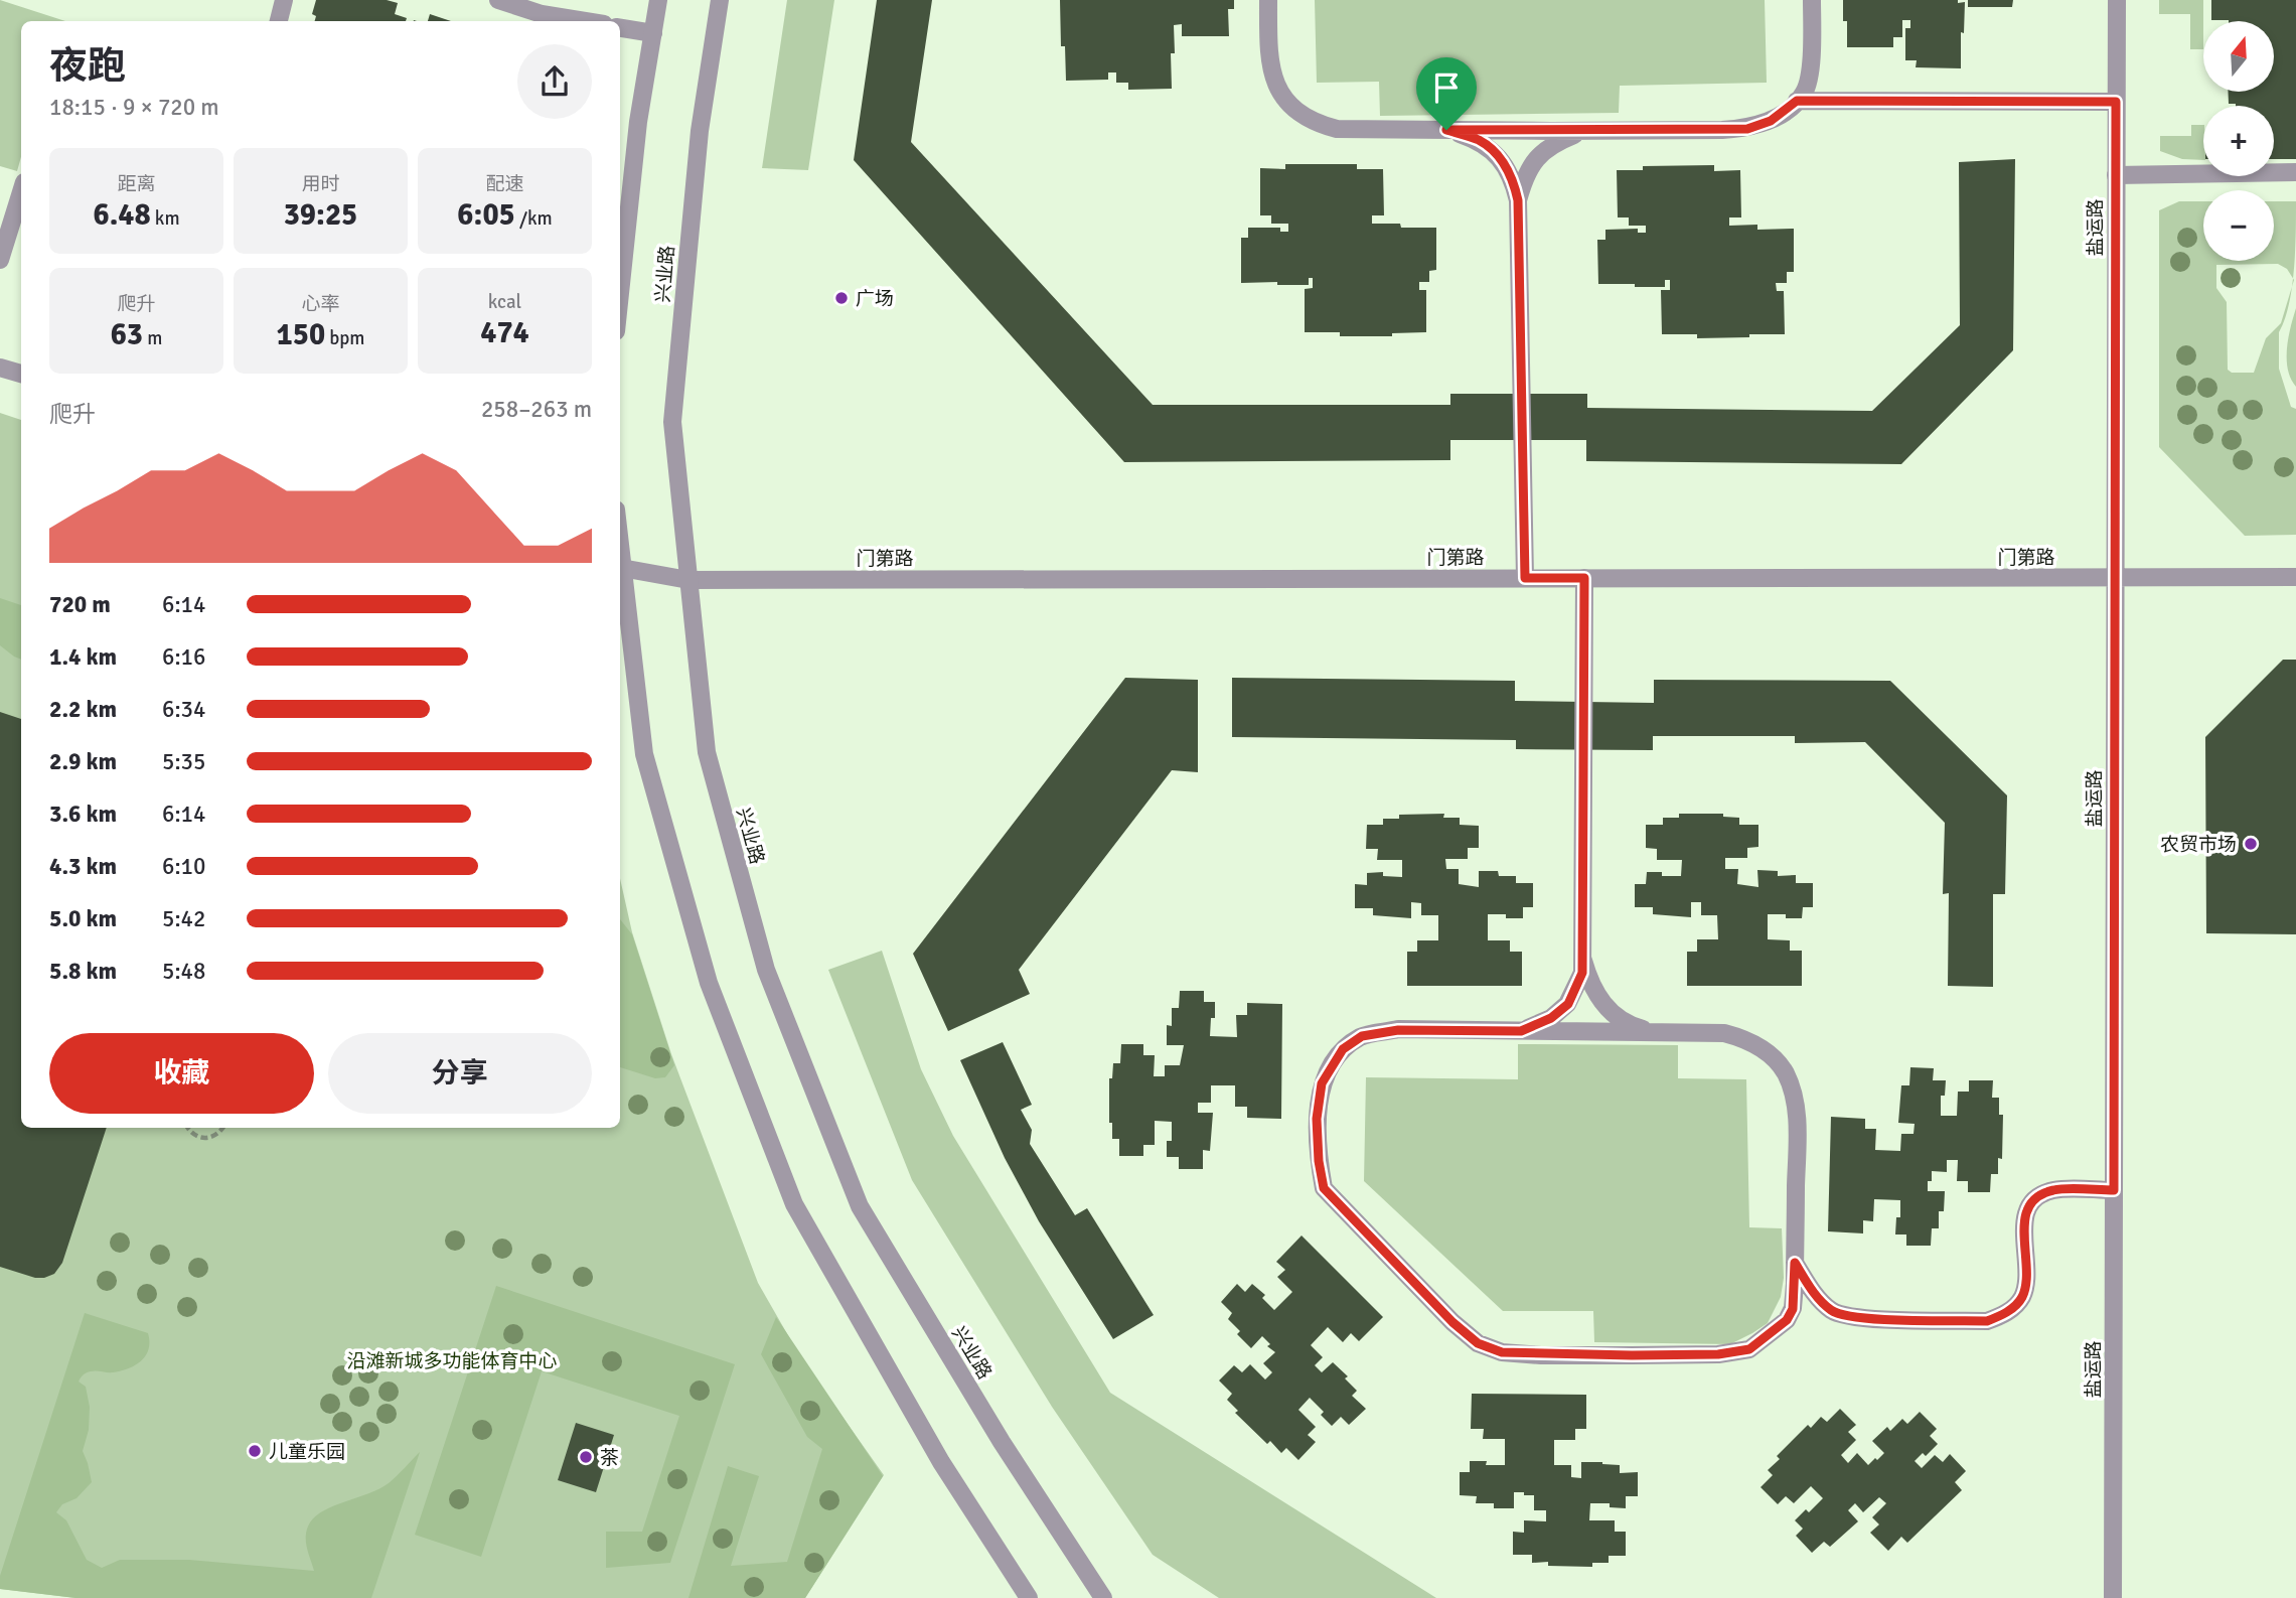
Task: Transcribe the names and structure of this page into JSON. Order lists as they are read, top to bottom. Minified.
{"streets":{"street":["盐运路","兴业路","门第路"]},"crossings":[["盐运路","门第路"],["兴业路","门第路"]],"parks":["沿滩新城多功能体育中心"],"places":["广场","农贸市场","儿童乐园","茶"],"north":"top","page":{"map_buttons":["+","−"],"heading":["夜跑","18:15 · 9 × 720 m"],"stats":[["距离","6.48 km"],["用时","39:25"],["配速","6:05 /km"],["爬升","63 m"],["心率","150 bpm"],["kcal","474"]],"chart":["爬升","258–263 m"],"list":[{"name":"720 m","note":"6:14"},{"name":"1.4 km","note":"6:16"},{"name":"2.2 km","note":"6:34"},{"name":"2.9 km","note":"5:35"},{"name":"3.6 km","note":"6:14"},{"name":"4.3 km","note":"6:10"},{"name":"5.0 km","note":"5:42"},{"name":"5.8 km","note":"5:48"}],"buttons":["收藏","分享"]}}
